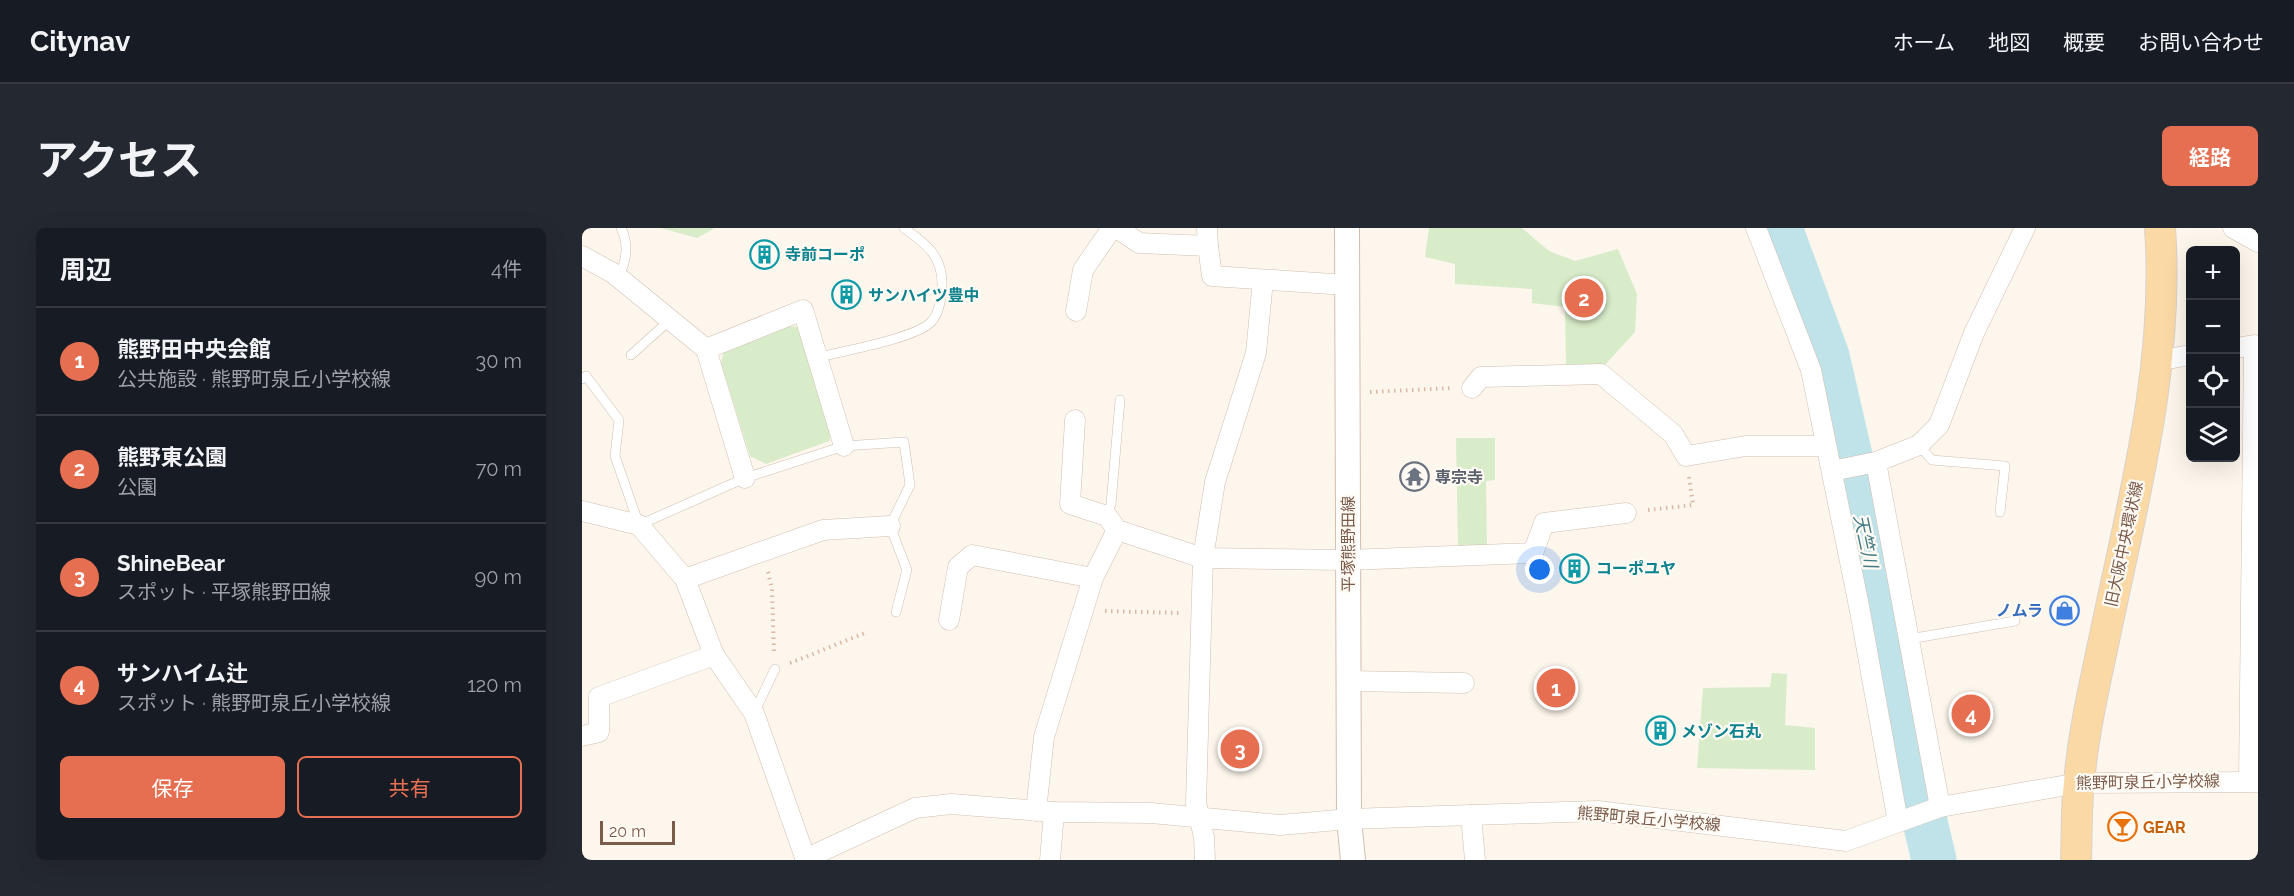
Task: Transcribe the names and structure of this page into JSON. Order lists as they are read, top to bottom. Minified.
{"streets":{"main road":["旧大阪中央環状線"],"street":["平塚熊野田線","熊野町泉丘小学校線"]},"crossings":[["平塚熊野田線","熊野町泉丘小学校線"],["旧大阪中央環状線","熊野町泉丘小学校線"]],"water":["天竺川"],"places":{"building":["寺前コーポ","サンハイツ豊中","コーポユヤ","メゾン石丸"],"temple":["専宗寺"],"shop":["ノムラ"],"bar":["GEAR"]},"scale_bar":"20 m","page":{"header":"Citynav","nav":["ホーム","地図","概要","お問い合わせ"],"title":"アクセス","buttons":["経路",["保存","共有"]],"heading":["周辺","4件"],"map_buttons":["+","−"],"pins":["2","1","4","3"],"list":[{"mark":"1","name":"熊野田中央会館","note":"公共施設 · 熊野町泉丘小学校線","value":"30 m"},{"mark":"2","name":"熊野東公園","note":"公園","value":"70 m"},{"mark":"3","name":"ShineBear","note":"スポット · 平塚熊野田線","value":"90 m"},{"mark":"4","name":"サンハイム辻","note":"スポット · 熊野町泉丘小学校線","value":"120 m"}],"scale":"20 m"}}
